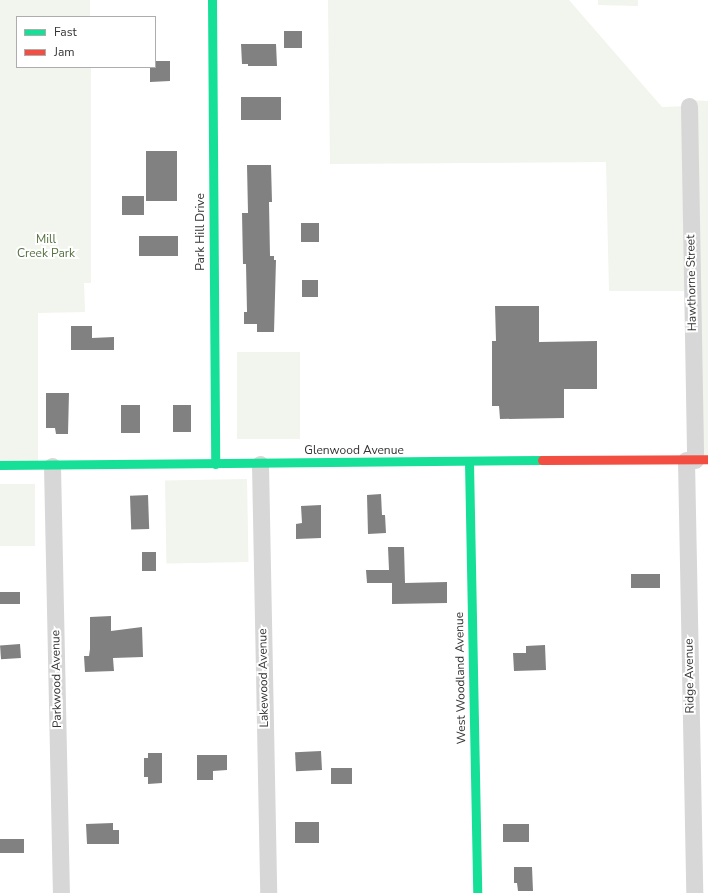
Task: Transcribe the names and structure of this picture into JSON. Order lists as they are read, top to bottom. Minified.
{"streets":{"street":["Park Hill Drive","Hawthorne Street","Glenwood Avenue","Ridge Avenue","Lakewood Avenue","West Woodland Avenue","Parkwood Avenue"]},"crossings":[["Park Hill Drive","Glenwood Avenue"],["Hawthorne Street","Glenwood Avenue"],["Hawthorne Street","Ridge Avenue"],["Glenwood Avenue","Ridge Avenue"],["Glenwood Avenue","Lakewood Avenue"],["Glenwood Avenue","West Woodland Avenue"],["Glenwood Avenue","Parkwood Avenue"]],"parks":["Mill Creek Park"],"legend":["Fast","Jam"]}
